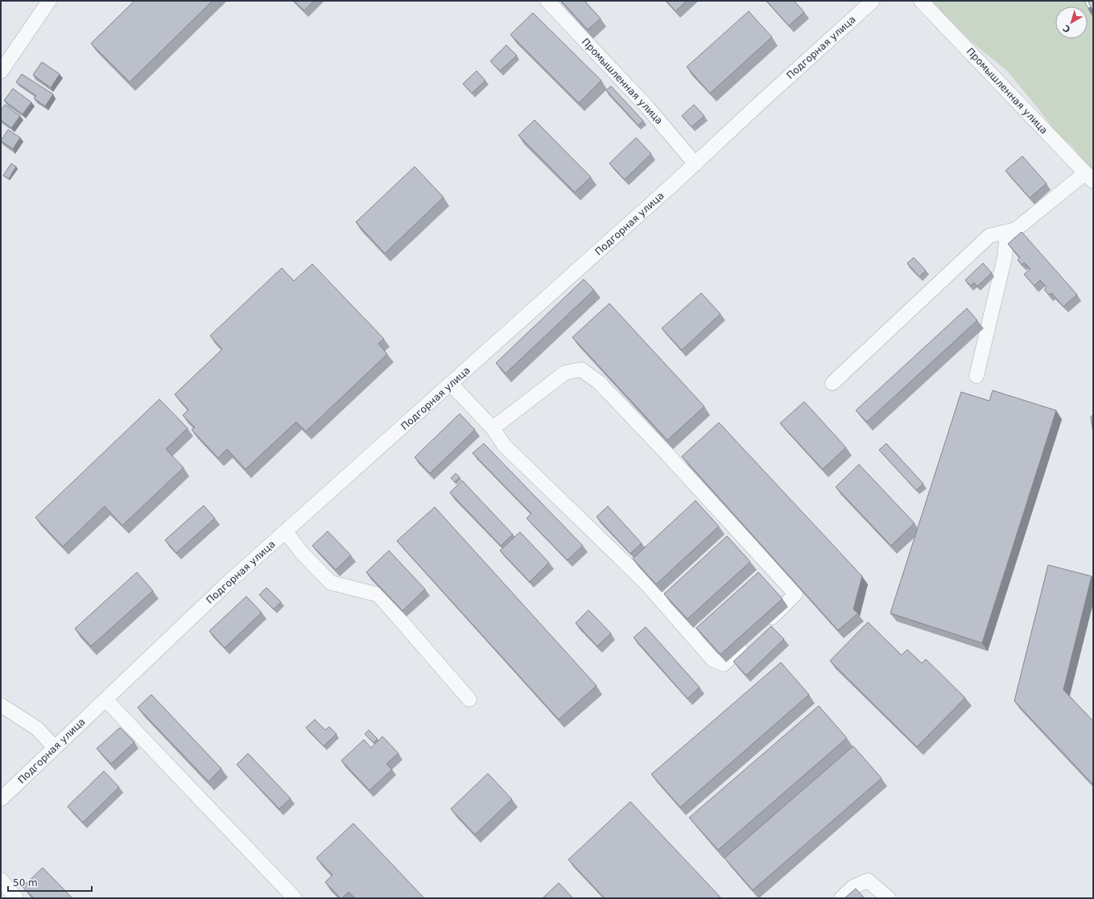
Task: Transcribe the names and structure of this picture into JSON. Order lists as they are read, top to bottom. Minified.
{"streets":{"street":["Подгорная улица","Промышленная улица"]},"crossings":[["Подгорная улица","Промышленная улица"]],"scale_bar":"50 m","north":"bottom left"}
